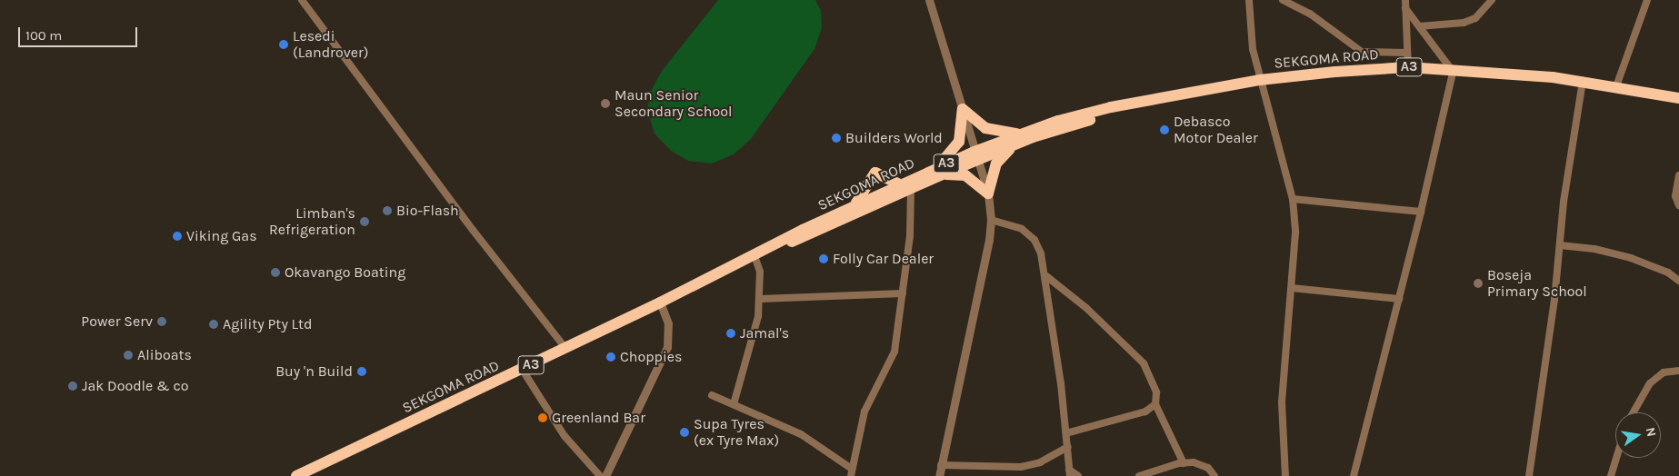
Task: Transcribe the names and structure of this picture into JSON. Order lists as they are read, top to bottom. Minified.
{"streets":{"highway":["SEKGOMA ROAD","A3"]},"places":["Lesedi (Landrover)","Maun Senior Secondary School","Debasco Motor Dealer","Builders World","Bio-Flash","Limban's Refrigeration","Viking Gas","Folly Car Dealer","Okavango Boating","Boseja Primary School","Power Serv","Agility Pty Ltd","Jamal's","Aliboats","Choppies","Buy 'n Build","Jak Doodle & co","Greenland Bar","Supa Tyres (ex Tyre Max)"],"scale_bar":"100 m","north":"right"}
